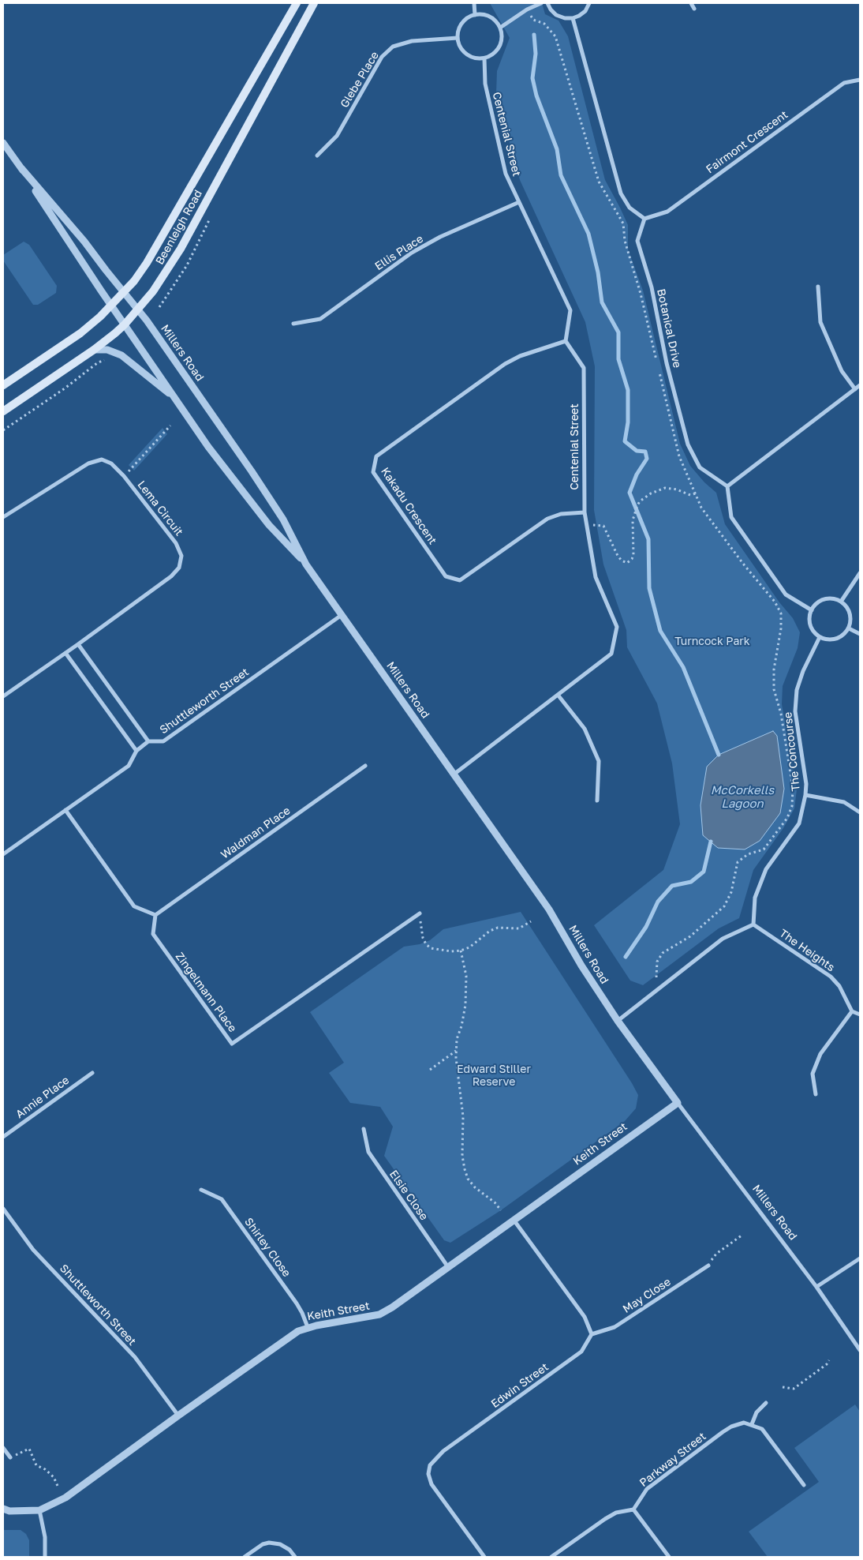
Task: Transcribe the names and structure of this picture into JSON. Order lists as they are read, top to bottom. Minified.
{"streets":{"main road":["Beenleigh Road"],"street":["Glebe Place","Centenial Street","Fairmont Crescent","Ellis Place","Botanical Drive","Millers Road","Kakadu Crescent","Lema Circuit","Shuttleworth Street","The Concourse","Waldman Place","The Heights","Zingelmann Place","Annie Place","Keith Street","Elsie Close","Shirley Close","May Close","Edwin Street","Parkway Street"]},"crossings":[["Glebe Place","Centenial Street"],["Centenial Street","Ellis Place"],["Centenial Street","Millers Road"],["Centenial Street","Kakadu Crescent"],["Fairmont Crescent","Botanical Drive"],["Beenleigh Road","Millers Road"],["Millers Road","Shuttleworth Street"],["Millers Road","Keith Street"],["Shuttleworth Street","Keith Street"],["The Concourse","The Heights"],["Waldman Place","Zingelmann Place"],["Keith Street","Elsie Close"],["Keith Street","Shirley Close"],["May Close","Edwin Street"]],"water":["McCorkells Lagoon"],"parks":["Turncock Park","Edward Stiller Reserve"]}
